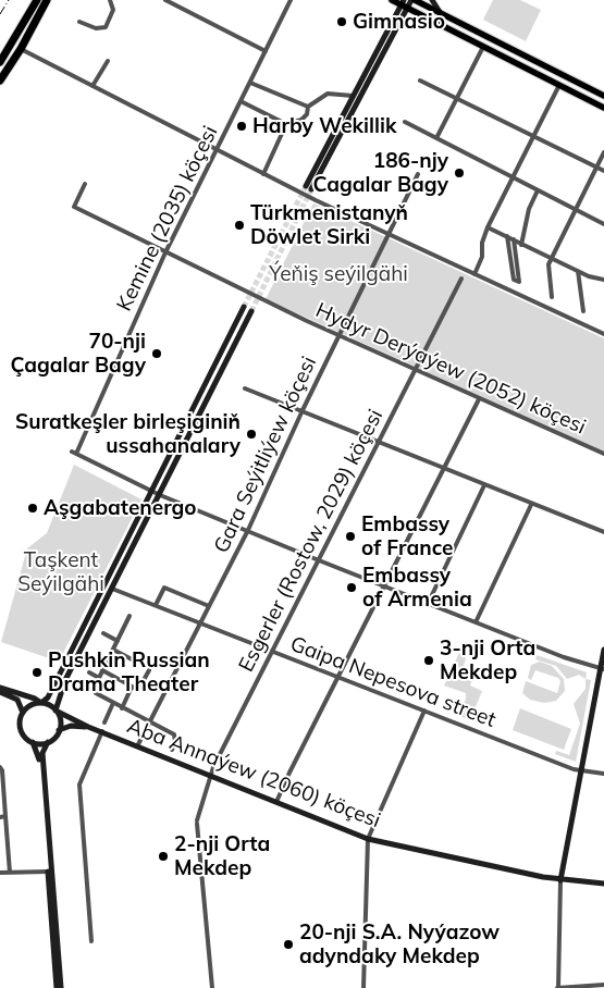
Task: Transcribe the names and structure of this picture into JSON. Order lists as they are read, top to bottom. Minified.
{"streets":{"main road":["Aba Annaýew (2060) köçesi"],"street":["Kemine (2035) köçesi","Hydyr Derýaýew (2052) köçesi","Gara Seýitliýew köçesi","Esgerler (Rostow, 2029) köçesi","Gaipa Nepesova street"]},"crossings":[["Kemine (2035) köçesi","Hydyr Derýaýew (2052) köçesi"],["Hydyr Derýaýew (2052) köçesi","Gara Seýitliýew köçesi"],["Hydyr Derýaýew (2052) köçesi","Esgerler (Rostow, 2029) köçesi"],["Gara Seýitliýew köçesi","Gaipa Nepesova street"],["Gara Seýitliýew köçesi","Aba Annaýew (2060) köçesi"],["Esgerler (Rostow, 2029) köçesi","Gaipa Nepesova street"],["Esgerler (Rostow, 2029) köçesi","Aba Annaýew (2060) köçesi"]],"parks":["Ýeňiş seýilgähi","Taşkent Seýilgähi"],"places":["Gimnasio","Harby Wekillik","186-njy Cagalar Bagy","Türkmenistanyň Döwlet Sirki","70-nji Çagalar Bagy","Suratkeşler birleşiginiň ussahanalary","Aşgabatenergo","Embassy of France","Embassy of Armenia","3-nji Orta Mekdep","Pushkin Russian Drama Theater","2-nji Orta Mekdep","20-nji S.A. Nyýazow adyndaky Mekdep"]}
